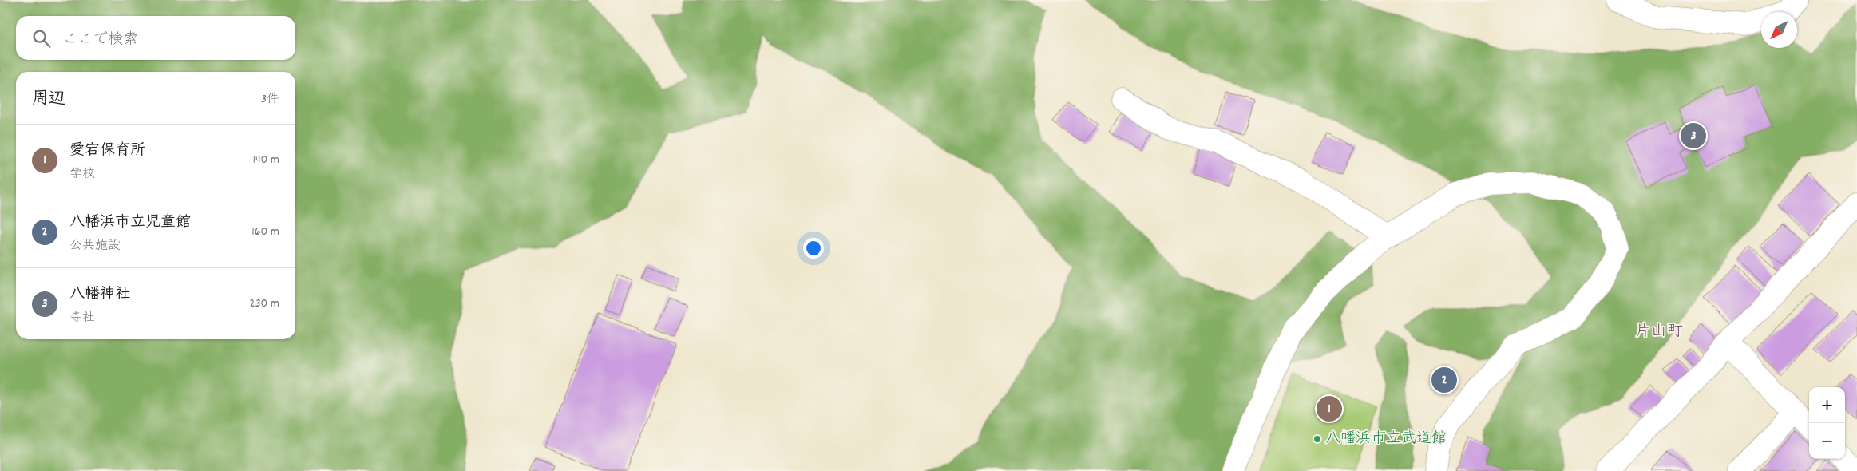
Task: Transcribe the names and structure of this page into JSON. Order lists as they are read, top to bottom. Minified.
{"districts":["片山町"],"places":["八幡浜市立武道館"],"north":"bottom left","page":{"search":"ここで検索","heading":["周辺","3件"],"pins":["3","2","1"],"list":[{"mark":"1","name":"愛宕保育所","note":"学校","value":"140 m"},{"mark":"2","name":"八幡浜市立児童館","note":"公共施設","value":"160 m"},{"mark":"3","name":"八幡神社","note":"寺社","value":"230 m"}],"map_buttons":["+","−"]}}
